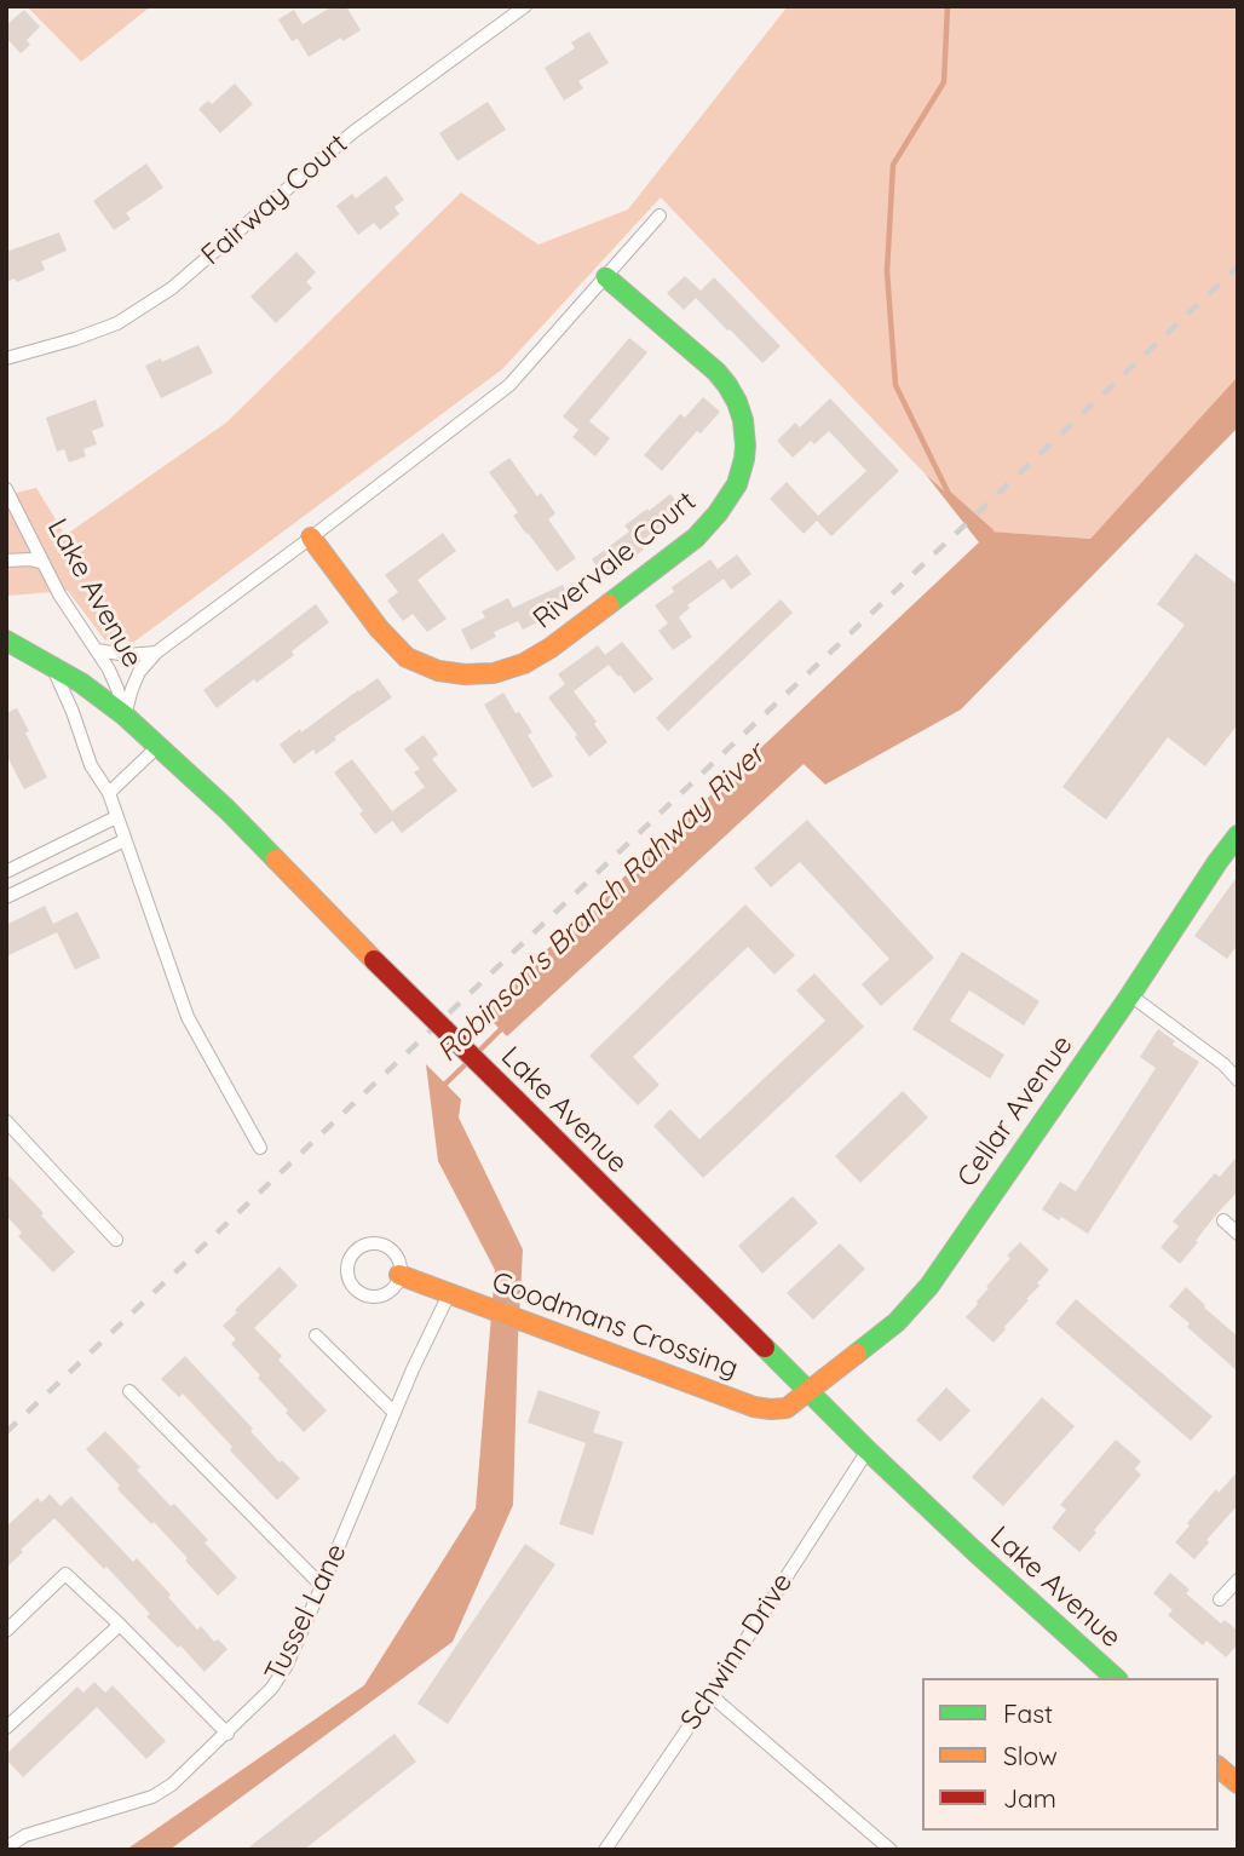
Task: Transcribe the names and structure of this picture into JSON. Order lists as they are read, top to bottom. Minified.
{"streets":{"street":["Fairway Court","Rivervale Court","Lake Avenue","Cellar Avenue","Goodmans Crossing","Tussel Lane","Schwinn Drive"]},"crossings":[["Lake Avenue","Cellar Avenue"],["Lake Avenue","Goodmans Crossing"],["Lake Avenue","Schwinn Drive"],["Cellar Avenue","Goodmans Crossing"],["Goodmans Crossing","Tussel Lane"]],"water":["Robinson's Branch Rahway River"],"legend":["Fast","Slow","Jam"]}
